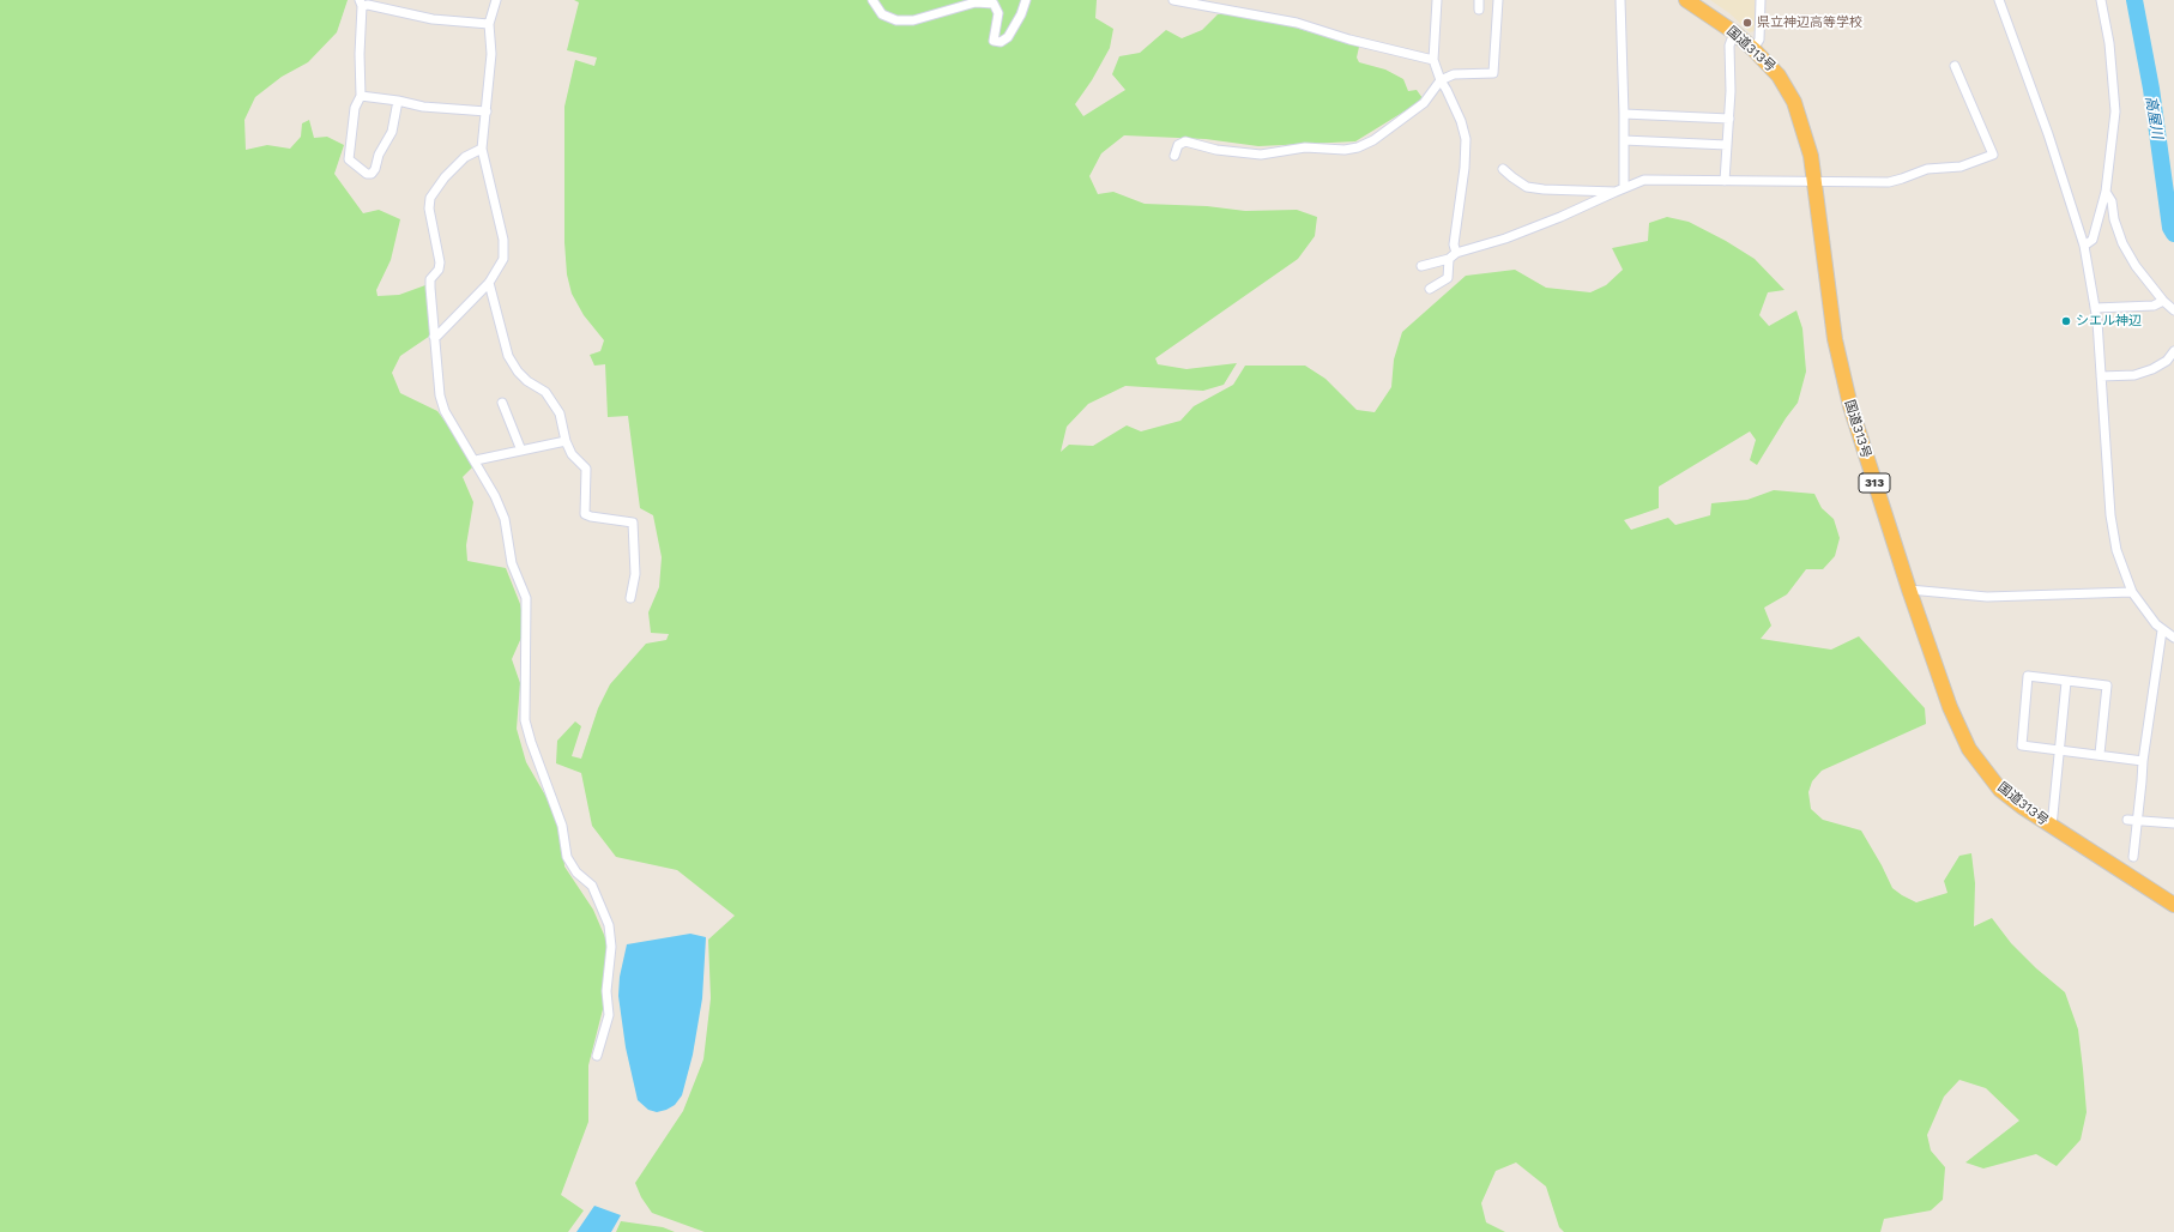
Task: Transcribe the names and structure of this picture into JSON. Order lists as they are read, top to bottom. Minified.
{"streets":{"highway":["国道313号","313"]},"water":["高屋川"],"places":["県立神辺高等学校","シエル神辺"]}
